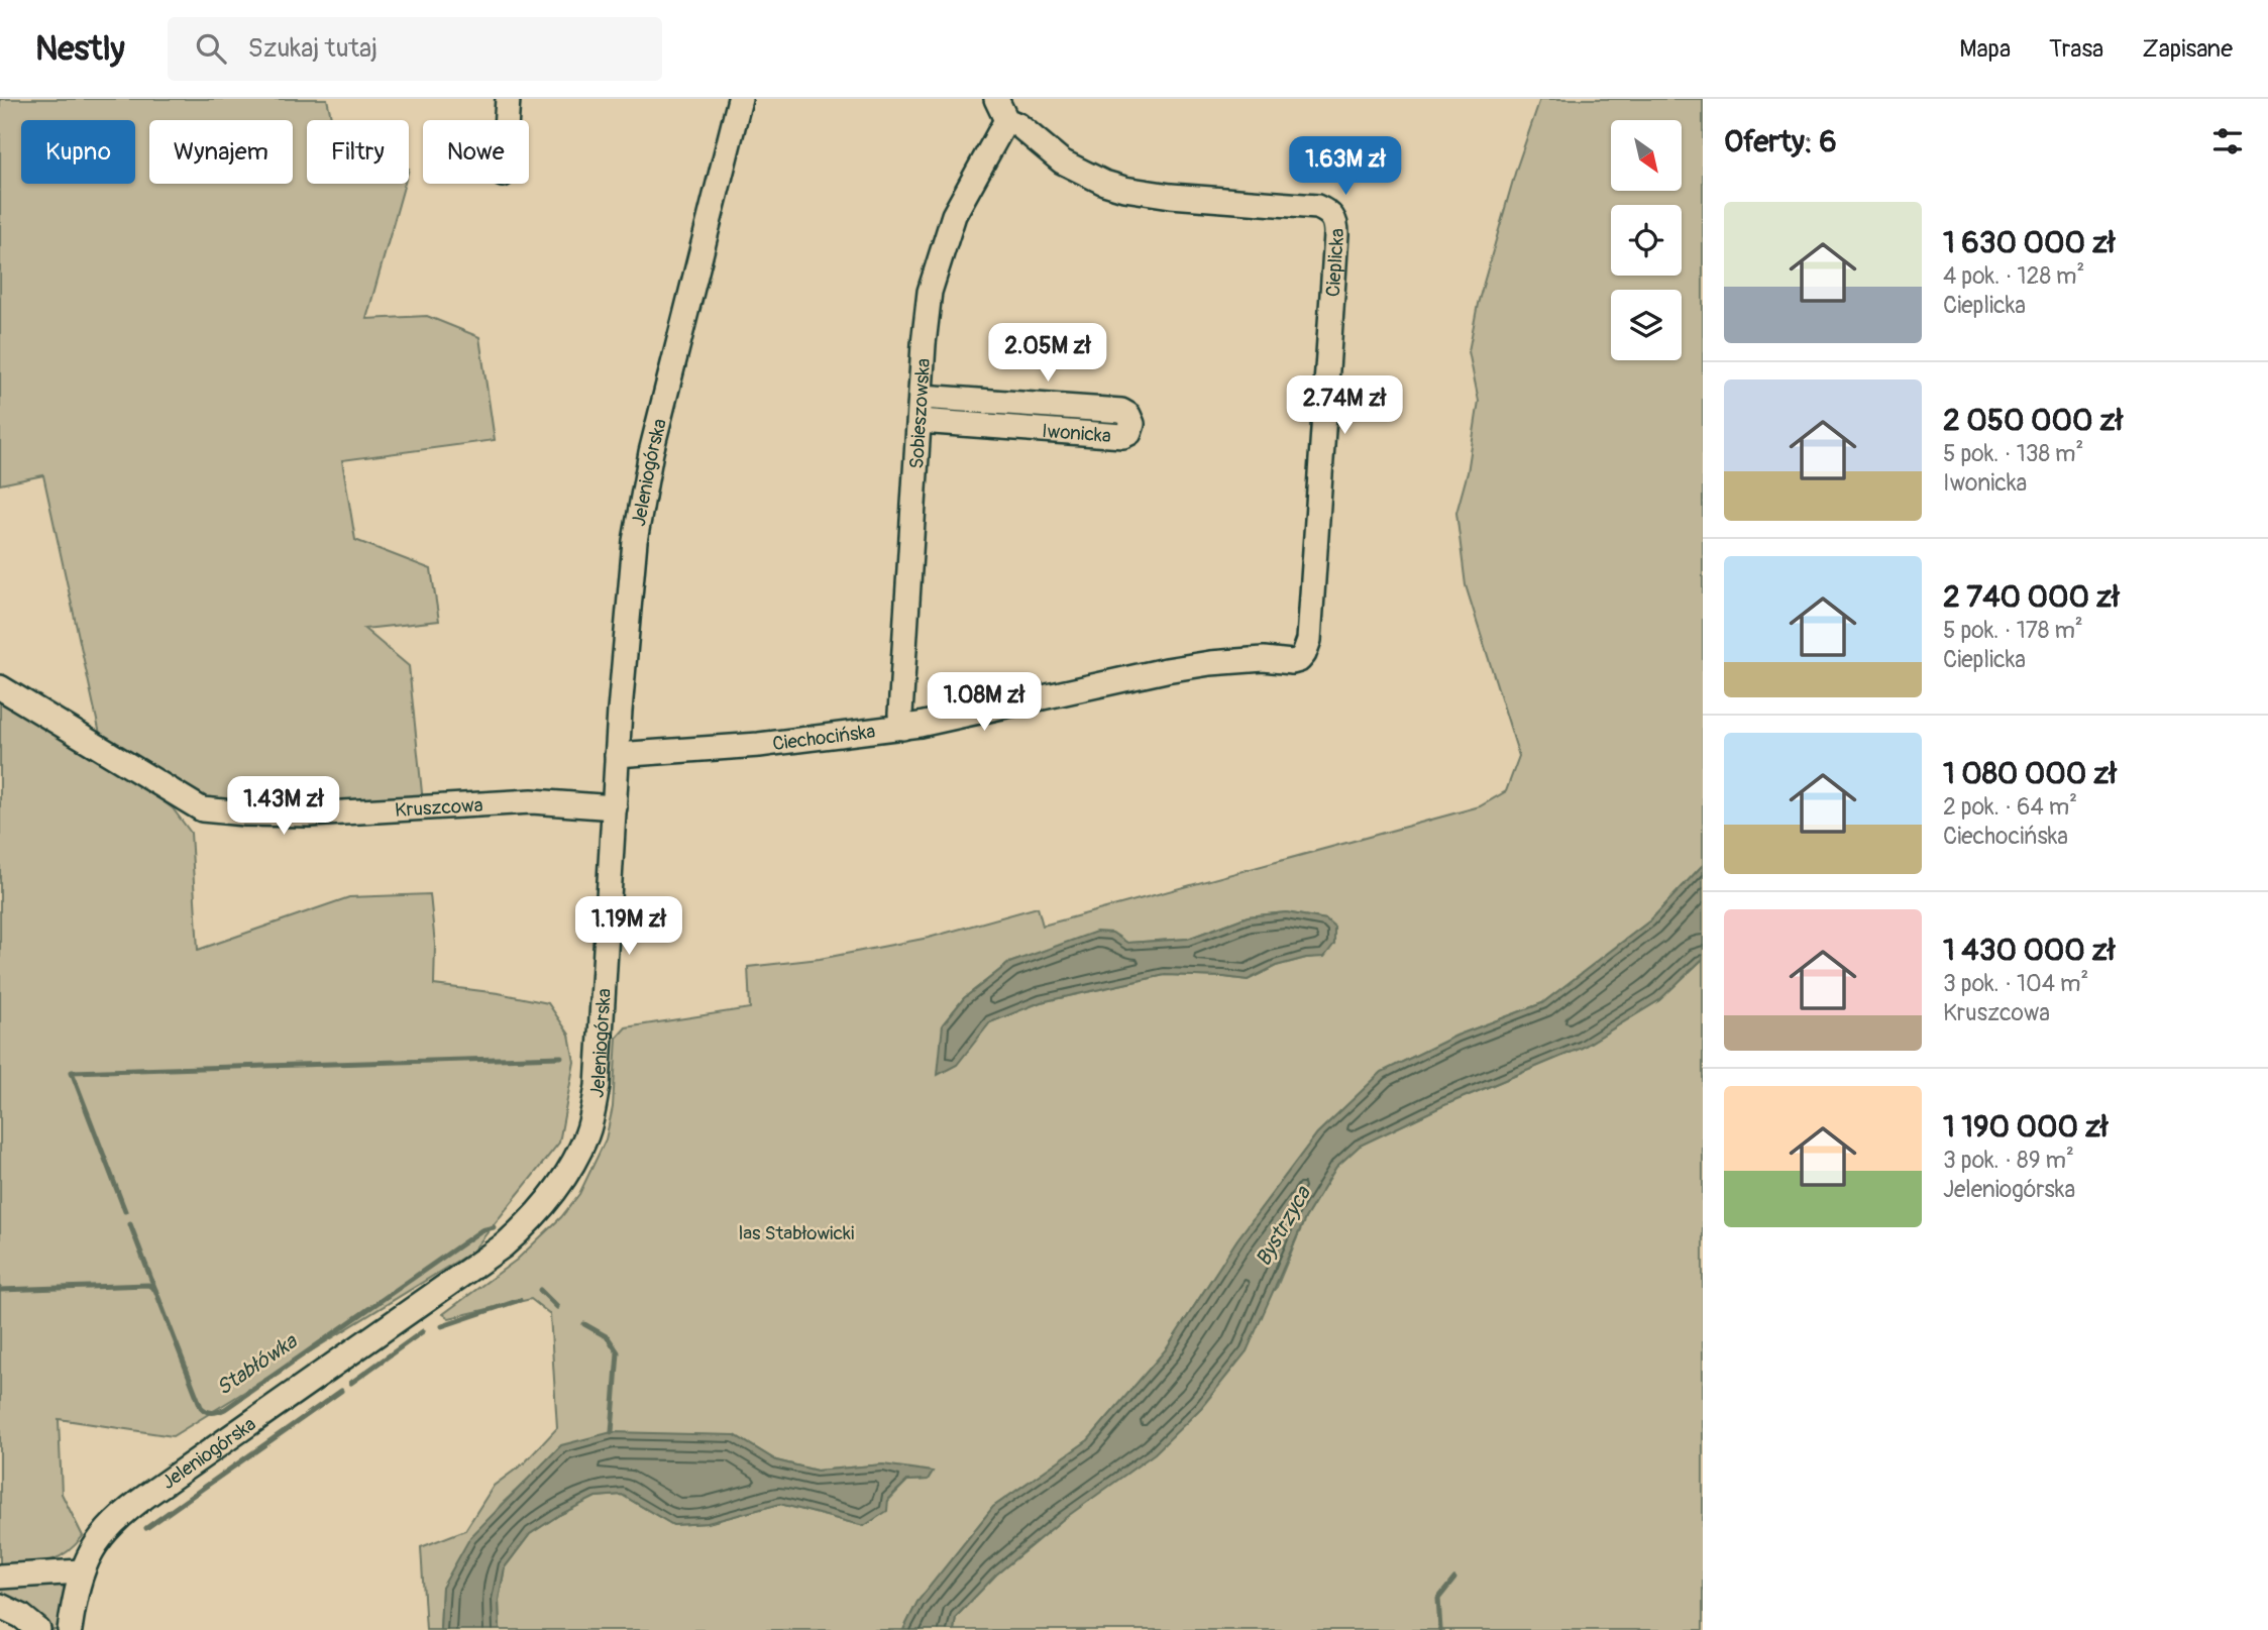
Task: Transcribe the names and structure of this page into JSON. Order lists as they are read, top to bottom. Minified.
{"streets":{"street":["Cieplicka","Sobieszowska","Iwonicka","Jeleniogórska","Ciechocińska","Kruszcowa"]},"crossings":[["Cieplicka","Sobieszowska"],["Cieplicka","Ciechocińska"],["Sobieszowska","Iwonicka"],["Sobieszowska","Ciechocińska"],["Jeleniogórska","Ciechocińska"],["Jeleniogórska","Kruszcowa"]],"water":["Bystrzyca","Stabłówka"],"parks":["las Stabłowicki"],"north":"bottom right","page":{"header":"Nestly","search":"Szukaj tutaj","nav":["Mapa","Trasa","Zapisane"],"heading":"Oferty: 6","chip":["Kupno","Wynajem","Filtry","Nowe"],"price":["1.63M zł","2.05M zł","2.74M zł","1.08M zł","1.43M zł","1.19M zł"],"list":[{"name":"1 630 000 zł","note":"4 pok. · 128 m² · Cieplicka"},{"name":"2 050 000 zł","note":"5 pok. · 138 m² · Iwonicka"},{"name":"2 740 000 zł","note":"5 pok. · 178 m² · Cieplicka"},{"name":"1 080 000 zł","note":"2 pok. · 64 m² · Ciechocińska"},{"name":"1 430 000 zł","note":"3 pok. · 104 m² · Kruszcowa"},{"name":"1 190 000 zł","note":"3 pok. · 89 m² · Jeleniogórska"}]}}
